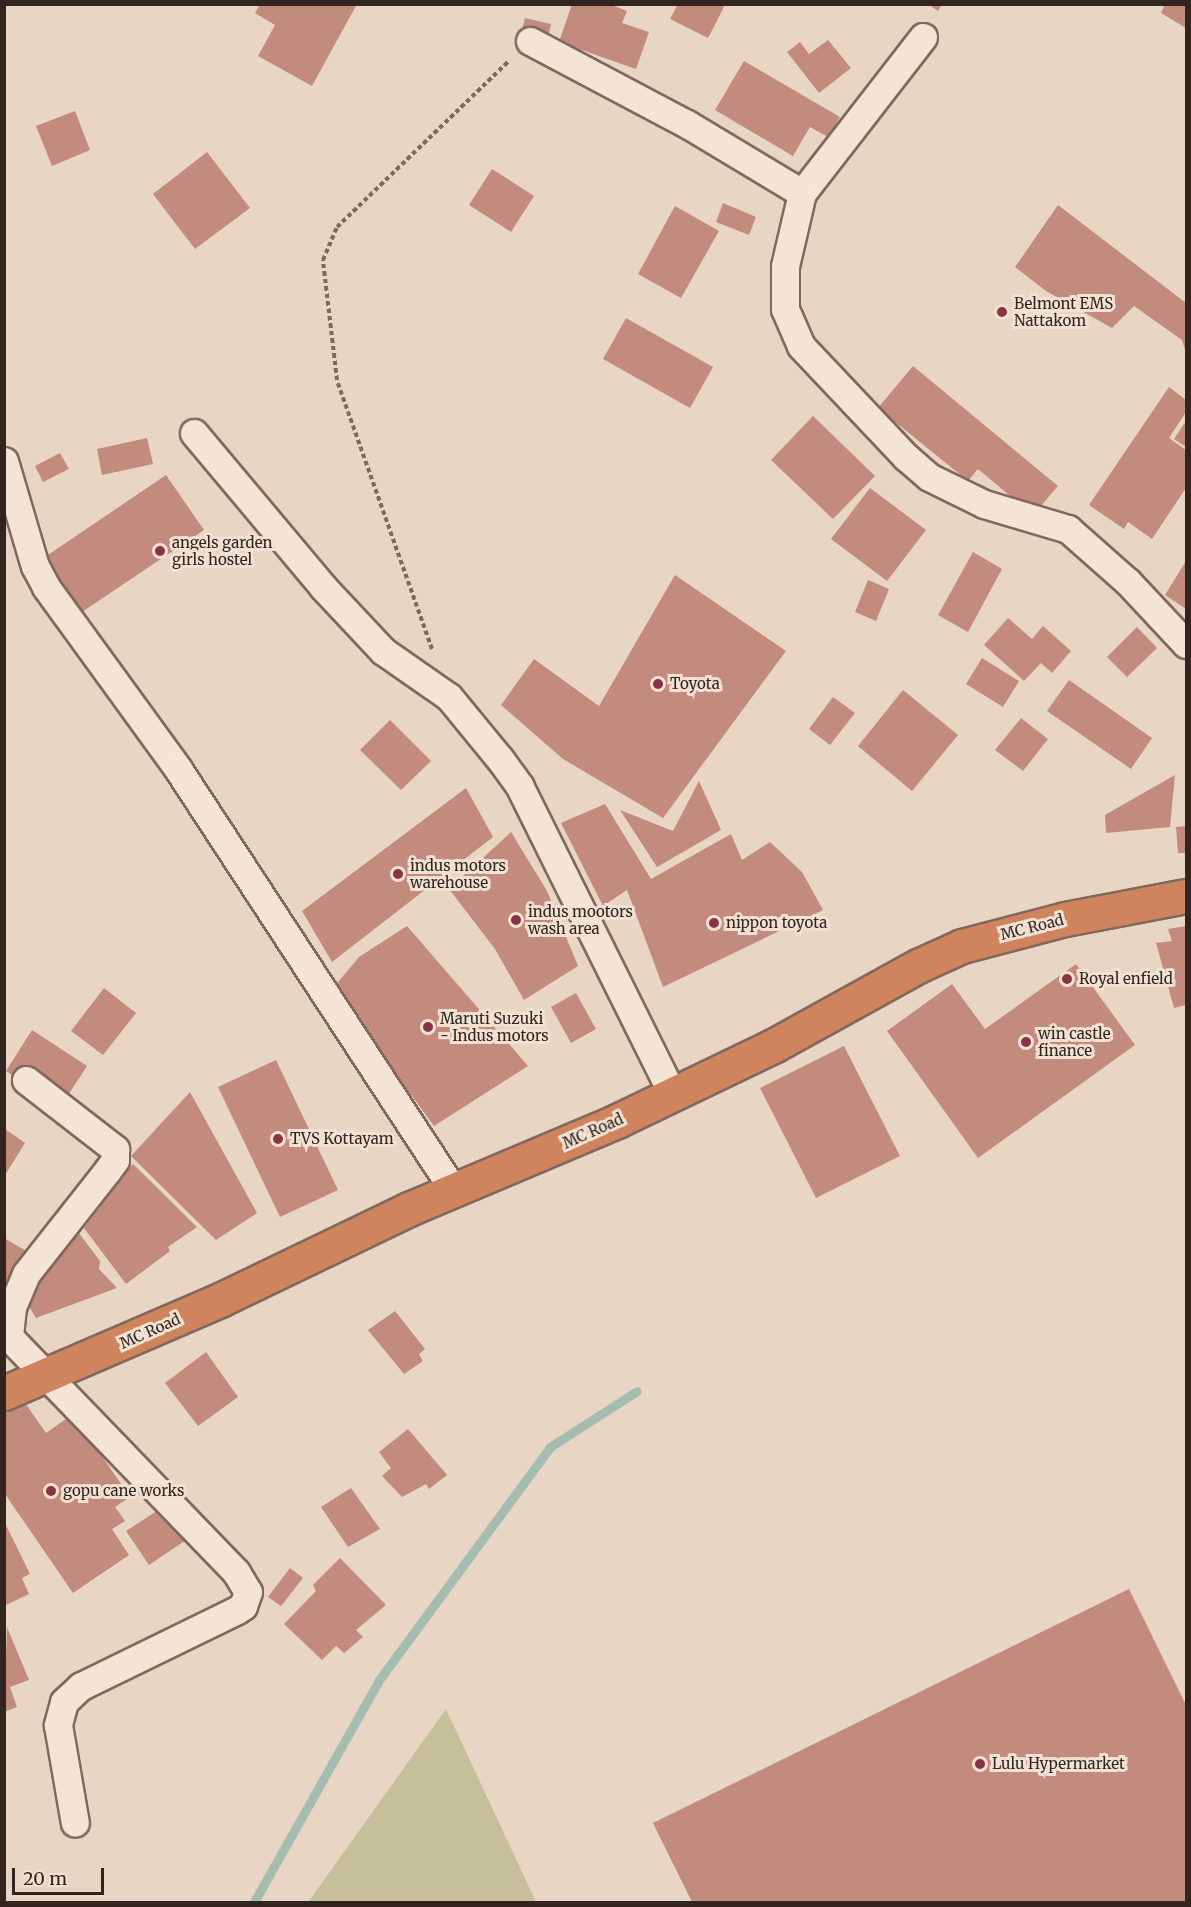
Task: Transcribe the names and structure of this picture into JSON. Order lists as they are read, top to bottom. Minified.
{"streets":{"highway":["MC Road"]},"places":["Belmont EMS Nattakom","angels garden girls hostel","Toyota","indus motors warehouse","indus mootors wash area","nippon toyota","Royal enfield","Maruti Suzuki - Indus motors","win castle finance","TVS Kottayam","gopu cane works","Lulu Hypermarket"],"scale_bar":"20 m"}
